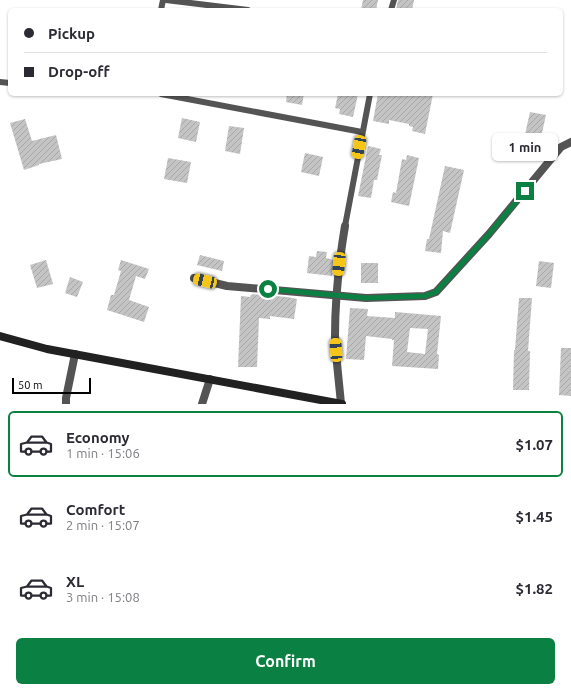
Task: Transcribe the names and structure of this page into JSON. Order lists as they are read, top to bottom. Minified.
{"scale_bar":"50 m","page":{"banner":["Pickup","Drop-off"],"bubble":"1 min","scale":"50 m","list":[{"name":"Economy","note":"1 min · 15:06","value":"$1.07"},{"name":"Comfort","note":"2 min · 15:07","value":"$1.45"},{"name":"XL","note":"3 min · 15:08","value":"$1.82"}],"buttons":"Confirm"}}
